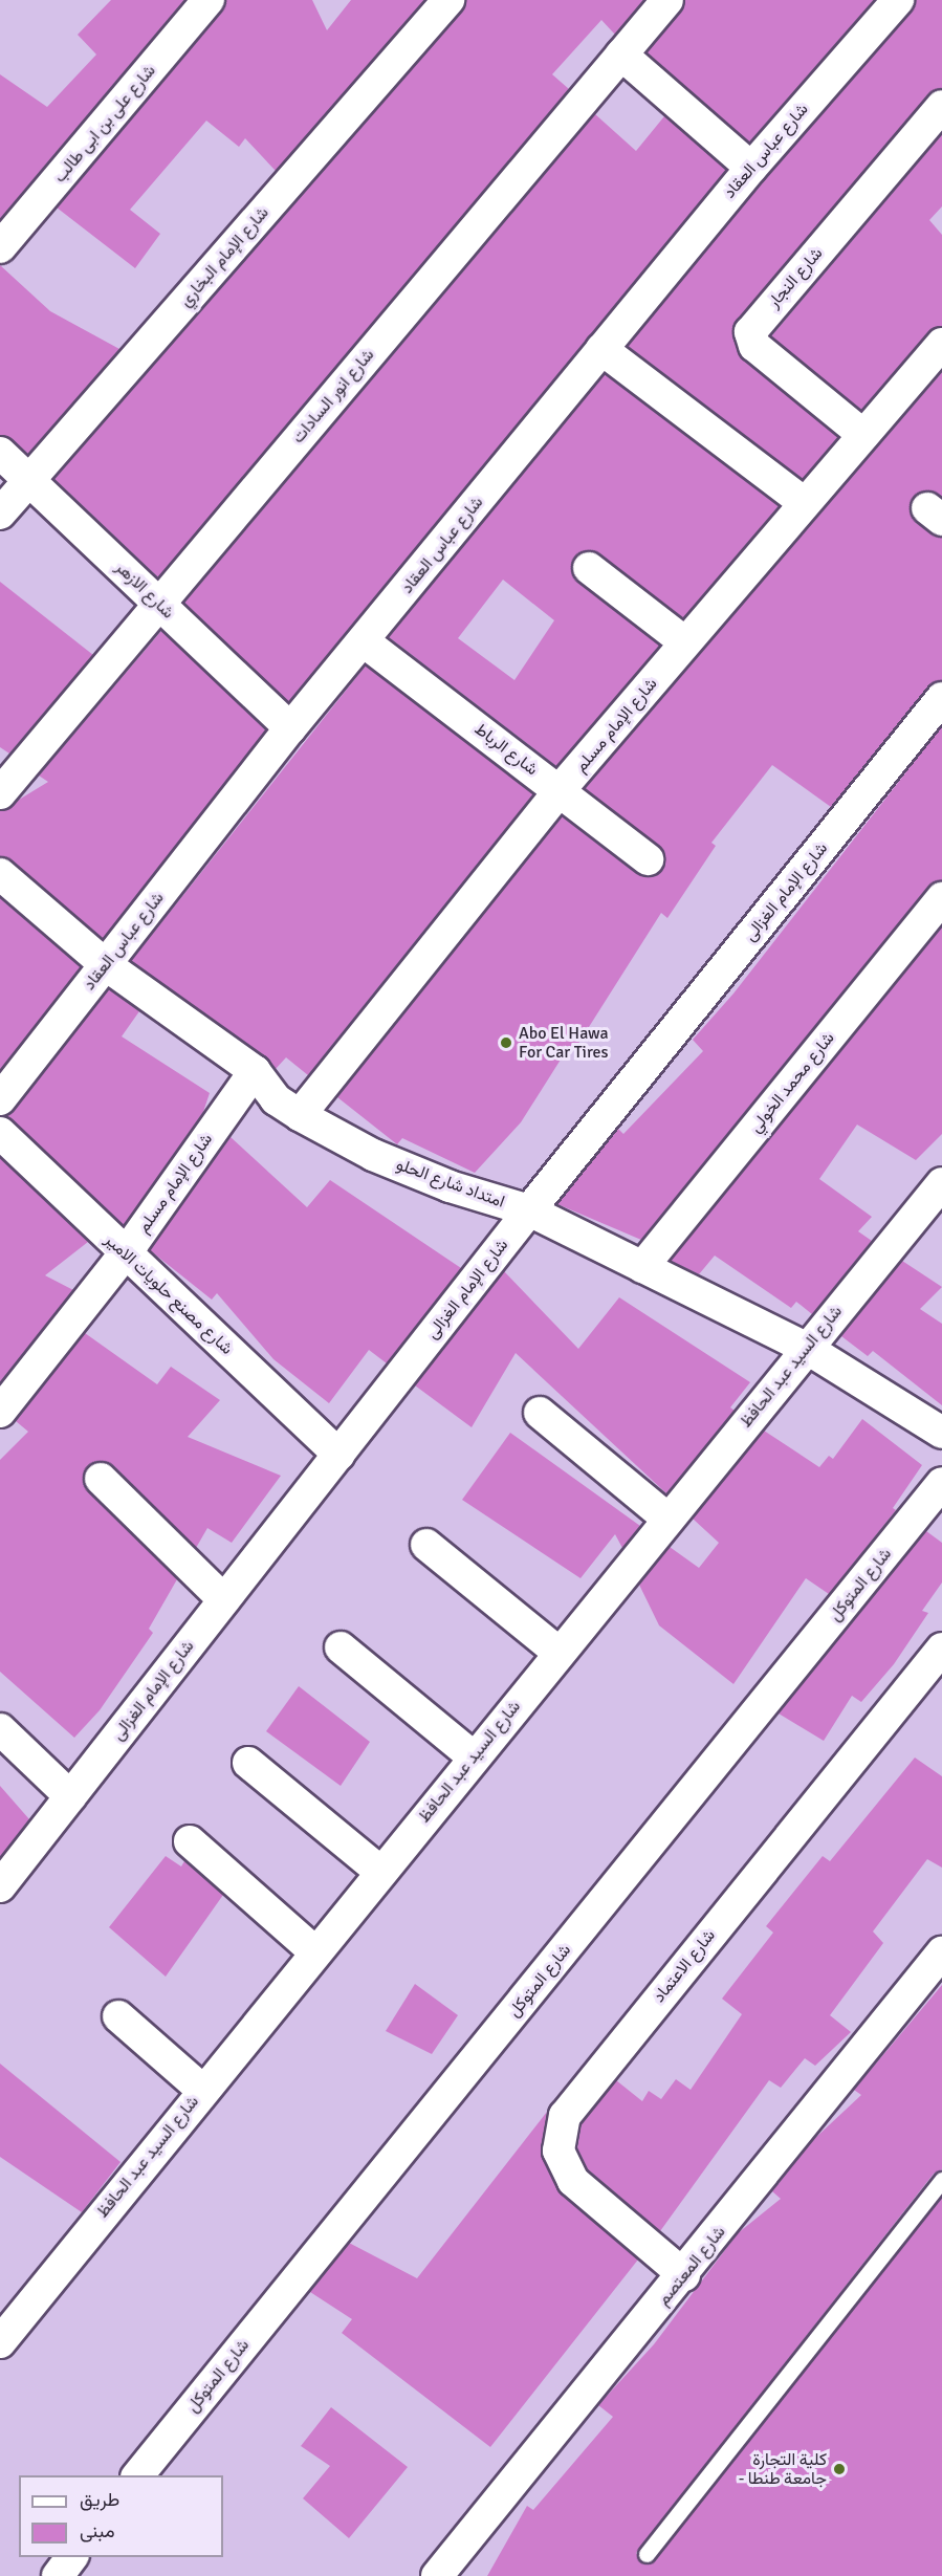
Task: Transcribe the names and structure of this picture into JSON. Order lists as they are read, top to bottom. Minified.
{"streets":{"street":["شارع على بن ابى طالب","شارع عباس العقاد","شارع الإمام البخاري","شارع النجار","شارع انور السادات","شارع الازهر","شارع الإمام مسلم","شارع الرباط","شارع الإمام الغزالى","شارع محمد الخولي","امتداد شارع الحلو","شارع مصنع حلويات الامير","شارع السيد عبد الحافظ","شارع المتوكل","شارع الاعتماد","شارع المعتصم"]},"crossings":[["شارع عباس العقاد","شارع الازهر"],["شارع عباس العقاد","شارع الرباط"],["شارع عباس العقاد","امتداد شارع الحلو"],["شارع الإمام البخاري","شارع الازهر"],["شارع النجار","شارع الإمام مسلم"],["شارع انور السادات","شارع الازهر"],["شارع الإمام مسلم","شارع الرباط"],["شارع الإمام مسلم","امتداد شارع الحلو"],["شارع الإمام مسلم","شارع مصنع حلويات الامير"],["شارع الإمام الغزالى","امتداد شارع الحلو"],["شارع الإمام الغزالى","شارع مصنع حلويات الامير"],["شارع محمد الخولي","امتداد شارع الحلو"],["امتداد شارع الحلو","شارع السيد عبد الحافظ"],["شارع الاعتماد","شارع المعتصم"]],"places":["Abo El Hawa For Car Tires","كلية التجارة - جامعة طنطا"],"legend":["طريق","مبنى"]}
